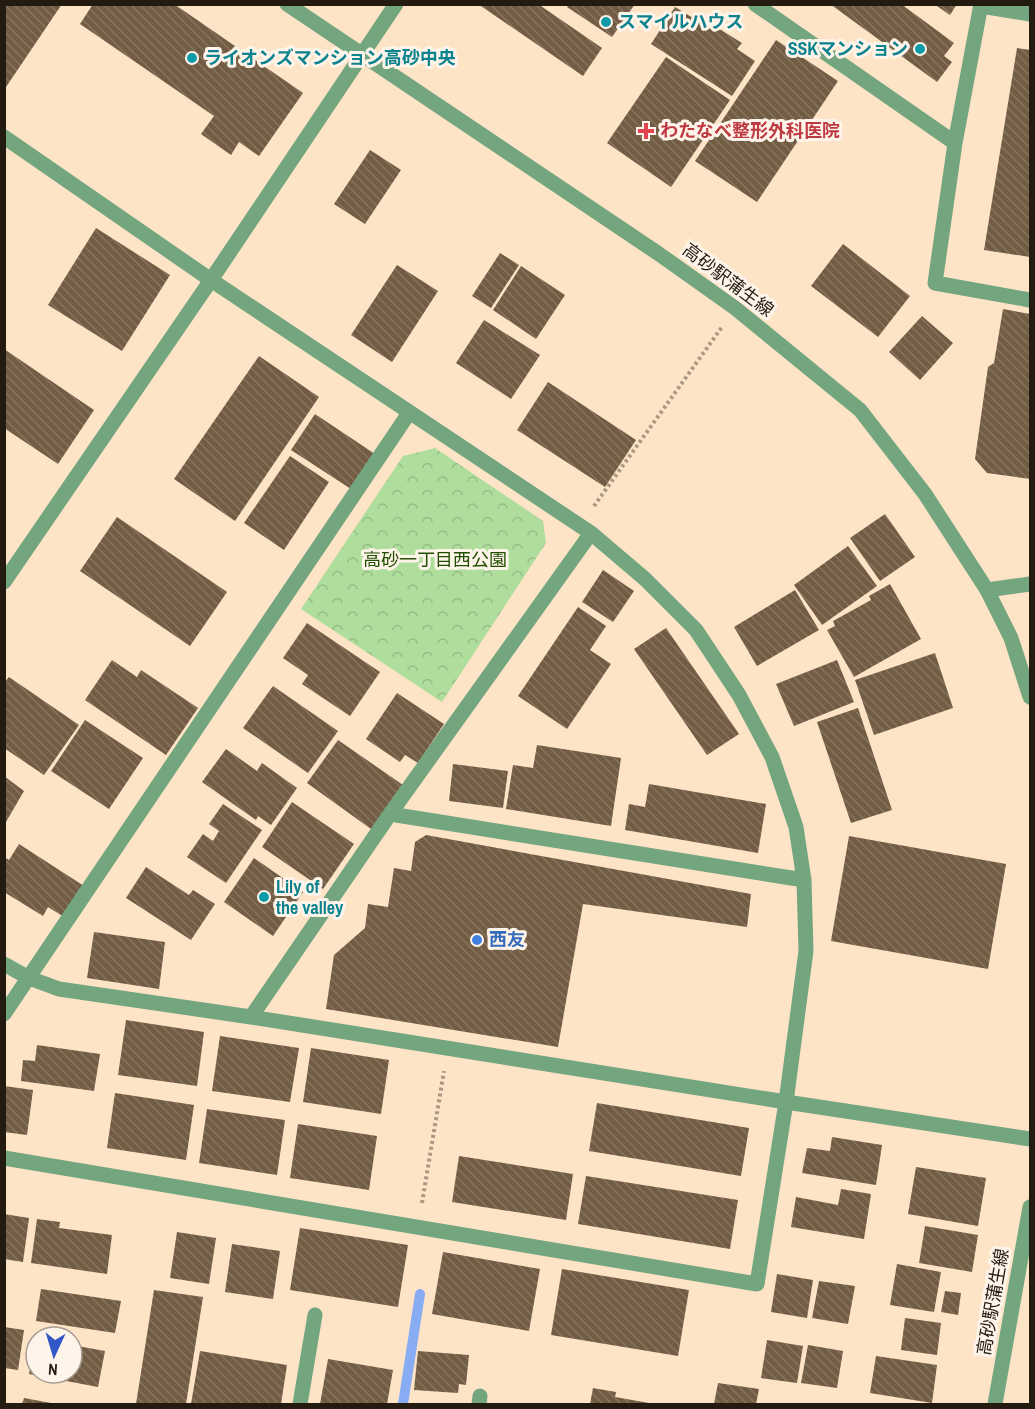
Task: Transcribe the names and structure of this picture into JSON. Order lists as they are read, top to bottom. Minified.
{"streets":{"street":["高砂駅蒲生線"]},"parks":["高砂一丁目西公園"],"places":{"other":["スマイルハウス","SSKマンション","ライオンズマンション高砂中央","Lily of the valley","西友"],"health":["わたなべ整形外科医院"]},"north":"bottom"}
